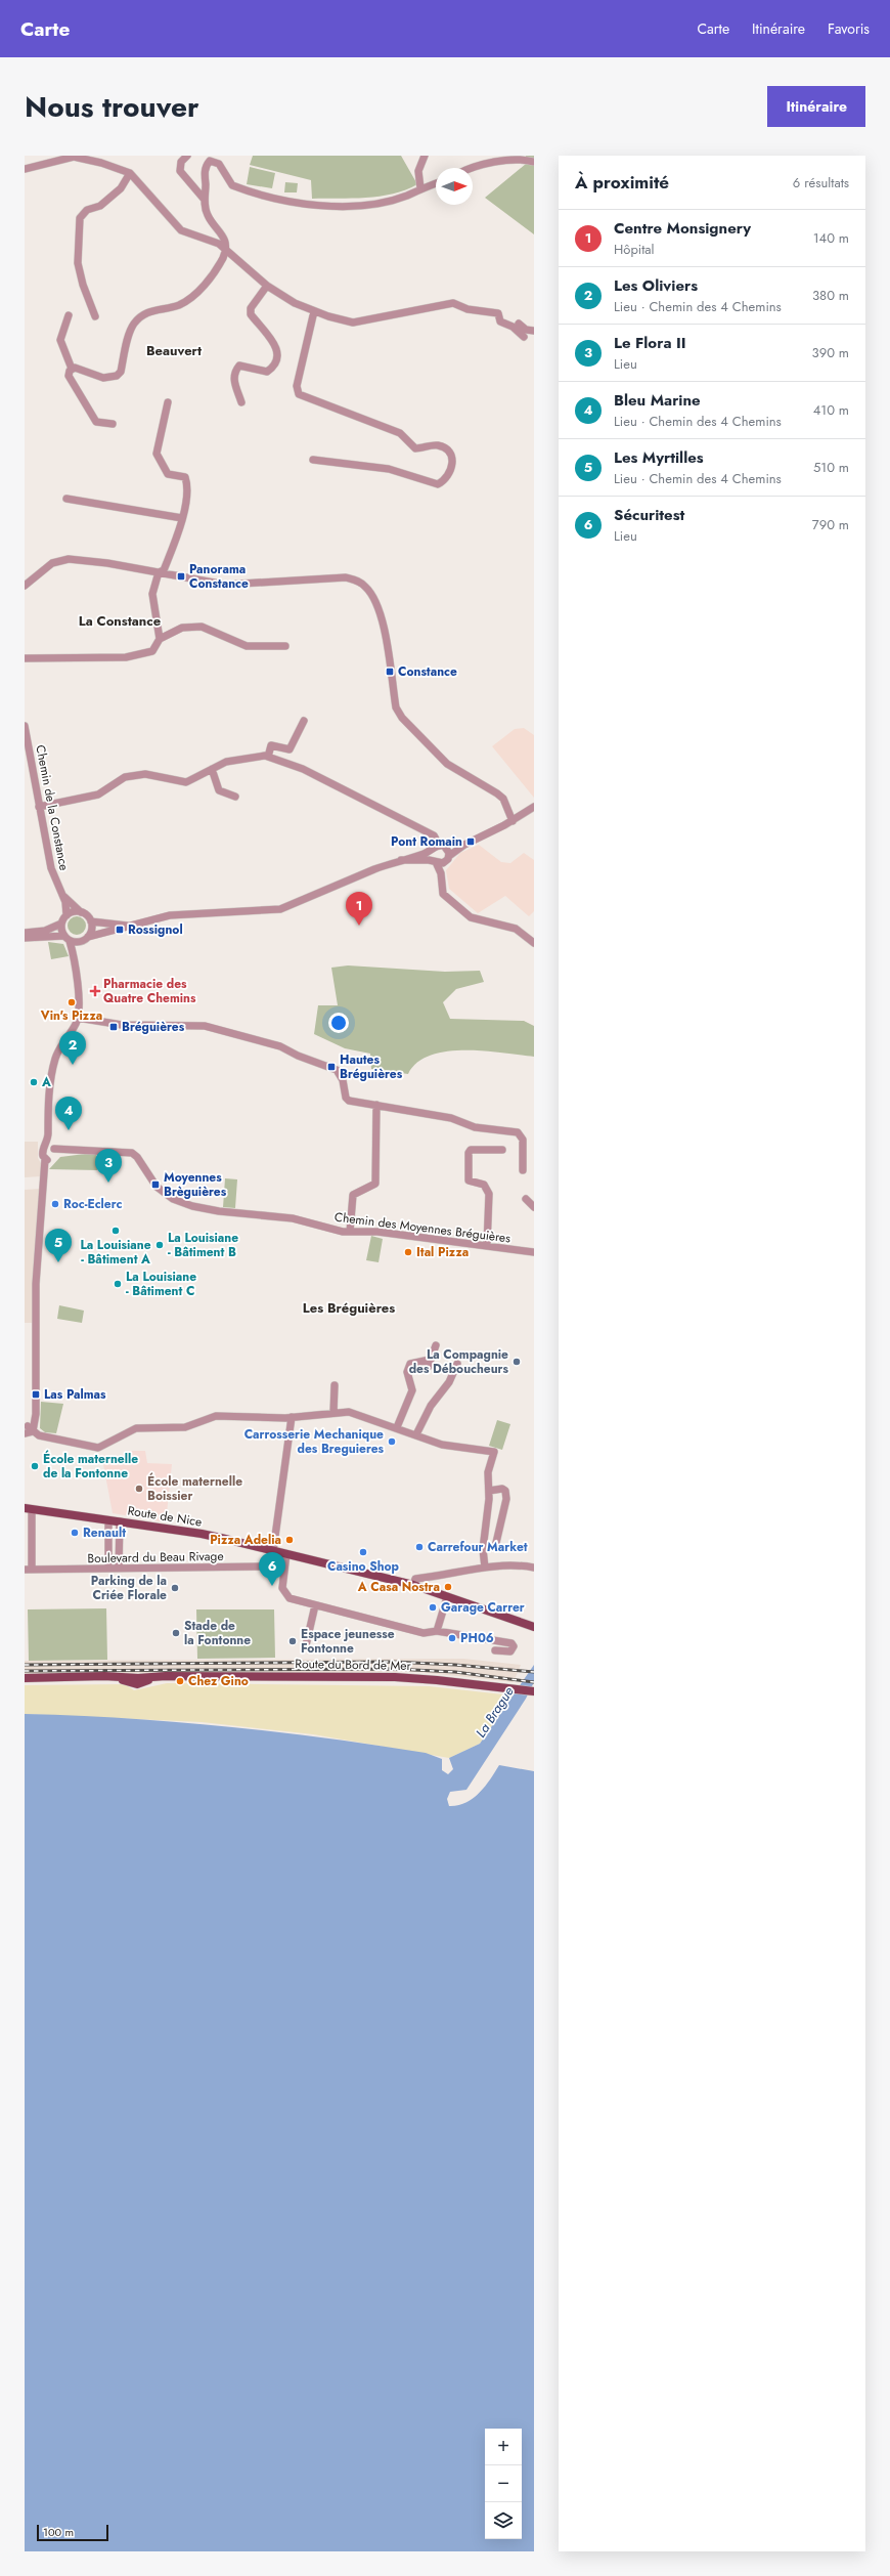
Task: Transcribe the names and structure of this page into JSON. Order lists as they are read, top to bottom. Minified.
{"streets":{"main road":["Route de Nice","Route du Bord de Mer"],"street":["Chemin de la Constance","Chemin des Moyennes Bréguières","Boulevard du Beau Rivage"]},"crossings":[["Route de Nice","Boulevard du Beau Rivage"]],"districts":["Beauvert","La Constance","Les Bréguières"],"water":["La Brague"],"places":{"transit":["Panorama Constance","Constance","Pont Romain","Rossignol","Bréguières","Hautes Bréguières","Moyennes Brèguières","Las Palmas"],"health":["Pharmacie des Quatre Chemins"],"other":["Vin's Pizza","A","Roc-Eclerc","La Louisiane - Bâtiment A","La Louisiane - Bâtiment B","Ital Pizza","La Louisiane - Bâtiment C","La Compagnie des Déboucheurs","Carrosserie Mechanique des Breguieres","École maternelle de la Fontonne","École maternelle Boissier","Renault","Pizza Adelia","Carrefour Market","Casino Shop","A Casa Nostra","Parking de la Criée Florale","Garage Carrer","Stade de la Fontonne","PH06","Espace jeunesse Fontonne","Chez Gino"]},"scale_bar":"100 m","north":"right","page":{"header":"Carte","nav":["Carte","Itinéraire","Favoris"],"title":"Nous trouver","buttons":"Itinéraire","heading":["À proximité","6 résultats"],"list":[{"mark":"1","name":"Centre Monsignery","note":"Hôpital","value":"140 m"},{"mark":"2","name":"Les Oliviers","note":"Lieu · Chemin des 4 Chemins","value":"380 m"},{"mark":"3","name":"Le Flora II","note":"Lieu","value":"390 m"},{"mark":"4","name":"Bleu Marine","note":"Lieu · Chemin des 4 Chemins","value":"410 m"},{"mark":"5","name":"Les Myrtilles","note":"Lieu · Chemin des 4 Chemins","value":"510 m"},{"mark":"6","name":"Sécuritest","note":"Lieu","value":"790 m"}],"pins":["1","2","4","3","5","6"],"map_buttons":["+","−"],"scale":"100 m"}}
